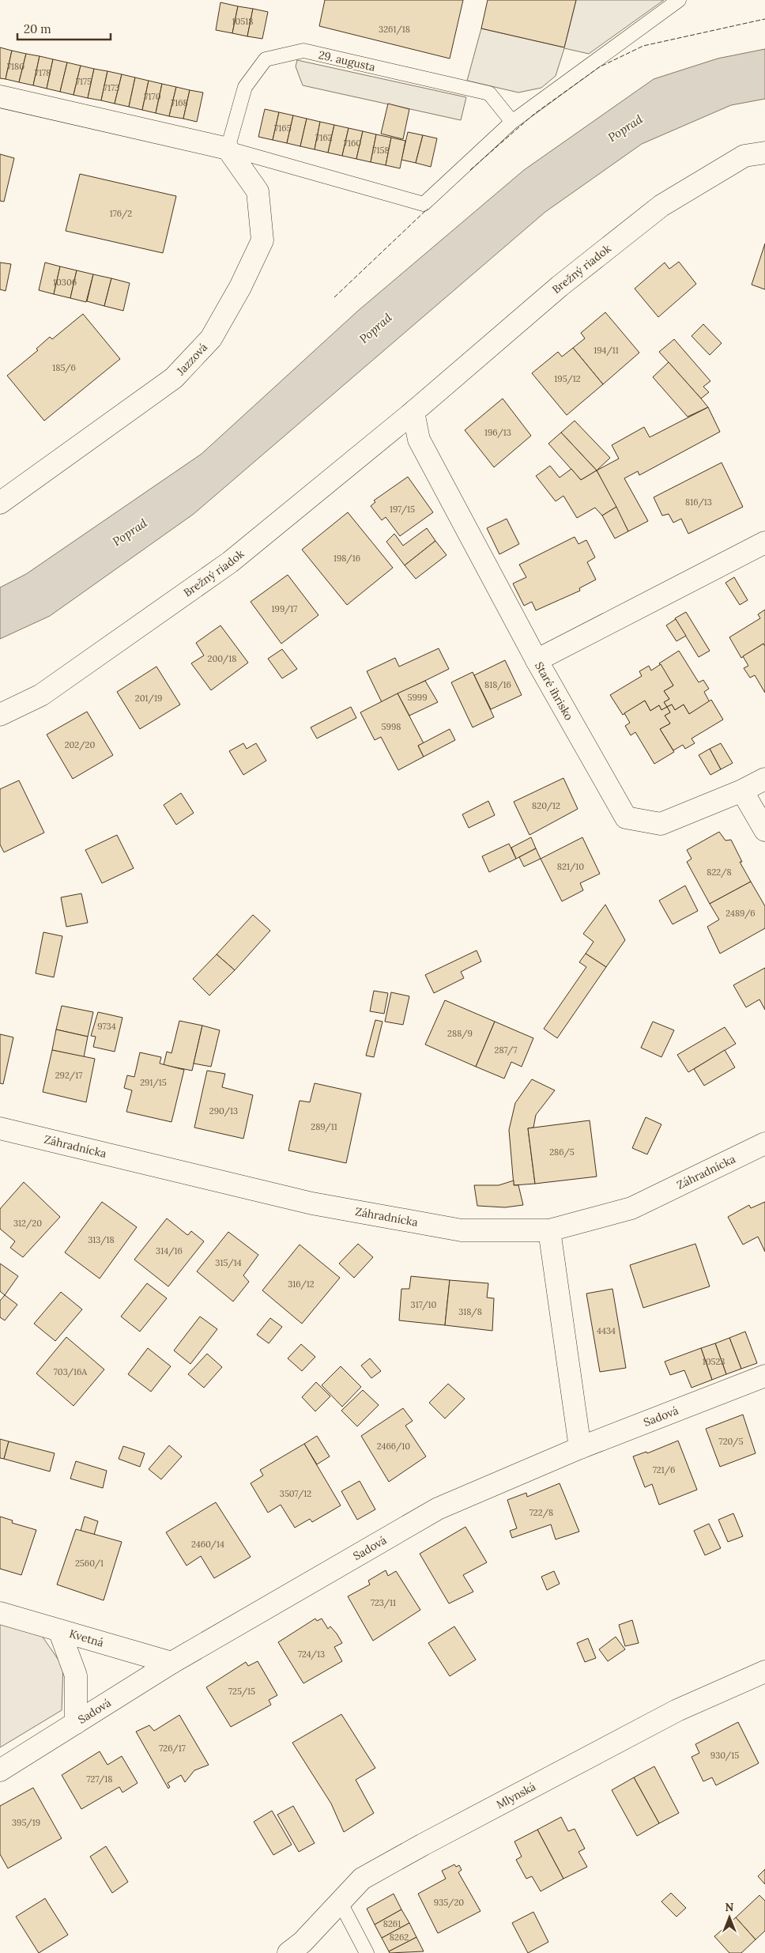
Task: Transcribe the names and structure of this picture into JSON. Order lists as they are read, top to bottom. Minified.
{"streets":{"street":["Brežný riadok","Jazzová","Staré ihrisko","Záhradnícka","Sadová","Kvetná","Mlynská"],"lane":["29. augusta"]},"crossings":[["29. augusta","Jazzová"],["Sadová","Kvetná"]],"water":["Poprad"],"house_numbers":["10518","3261/18","7180","7178","7175","7173","7170","7168","7165","7162","7160","7158","176/2","10306","194/11","185/6","195/12","196/13","816/13","197/15","198/16","199/17","200/18","818/16","5999","201/19","5998","202/20","820/12","821/10","822/8","2489/6","9734","288/9","287/7","292/17","291/15","290/13","289/11","286/5","312/20","313/18","314/16","315/14","316/12","317/10","318/8","4434","10523","703/16A","720/5","2466/10","721/6","3507/12","722/8","2460/14","2560/1","723/11","724/13","725/15","726/17","930/15","727/18","395/19","935/20","8261","8262"],"scale_bar":"20 m","north":"top"}
